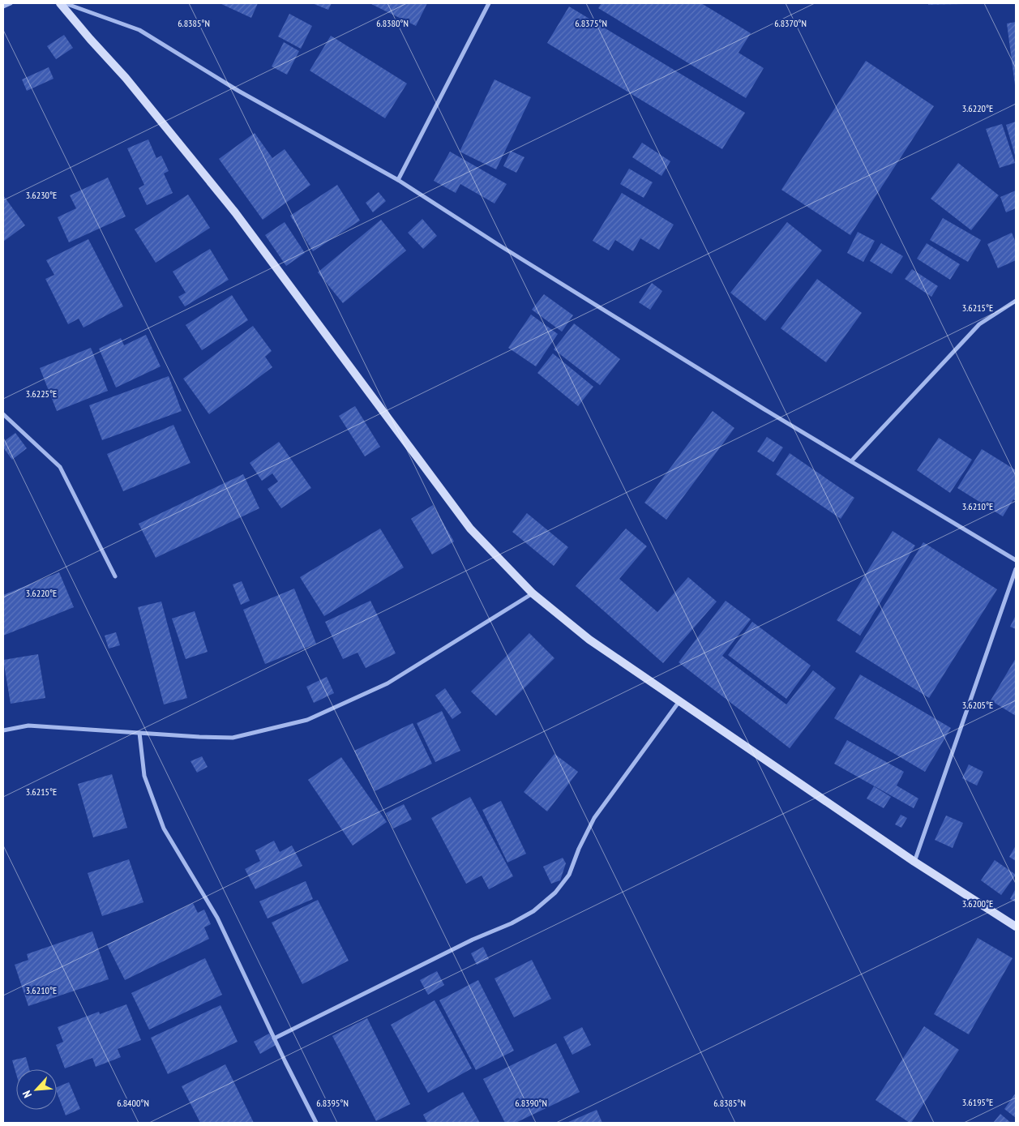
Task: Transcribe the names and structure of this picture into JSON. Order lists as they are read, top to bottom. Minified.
{"north":"bottom left","coordinates":["6.8375°N","6.8370°N","6.8385°N","6.8380°N","3.6220°E","3.6230°E","3.6215°E","3.6225°E","3.6210°E","3.6205°E","3.6200°E","3.6195°E","6.8400°N","6.8395°N","6.8390°N"]}
